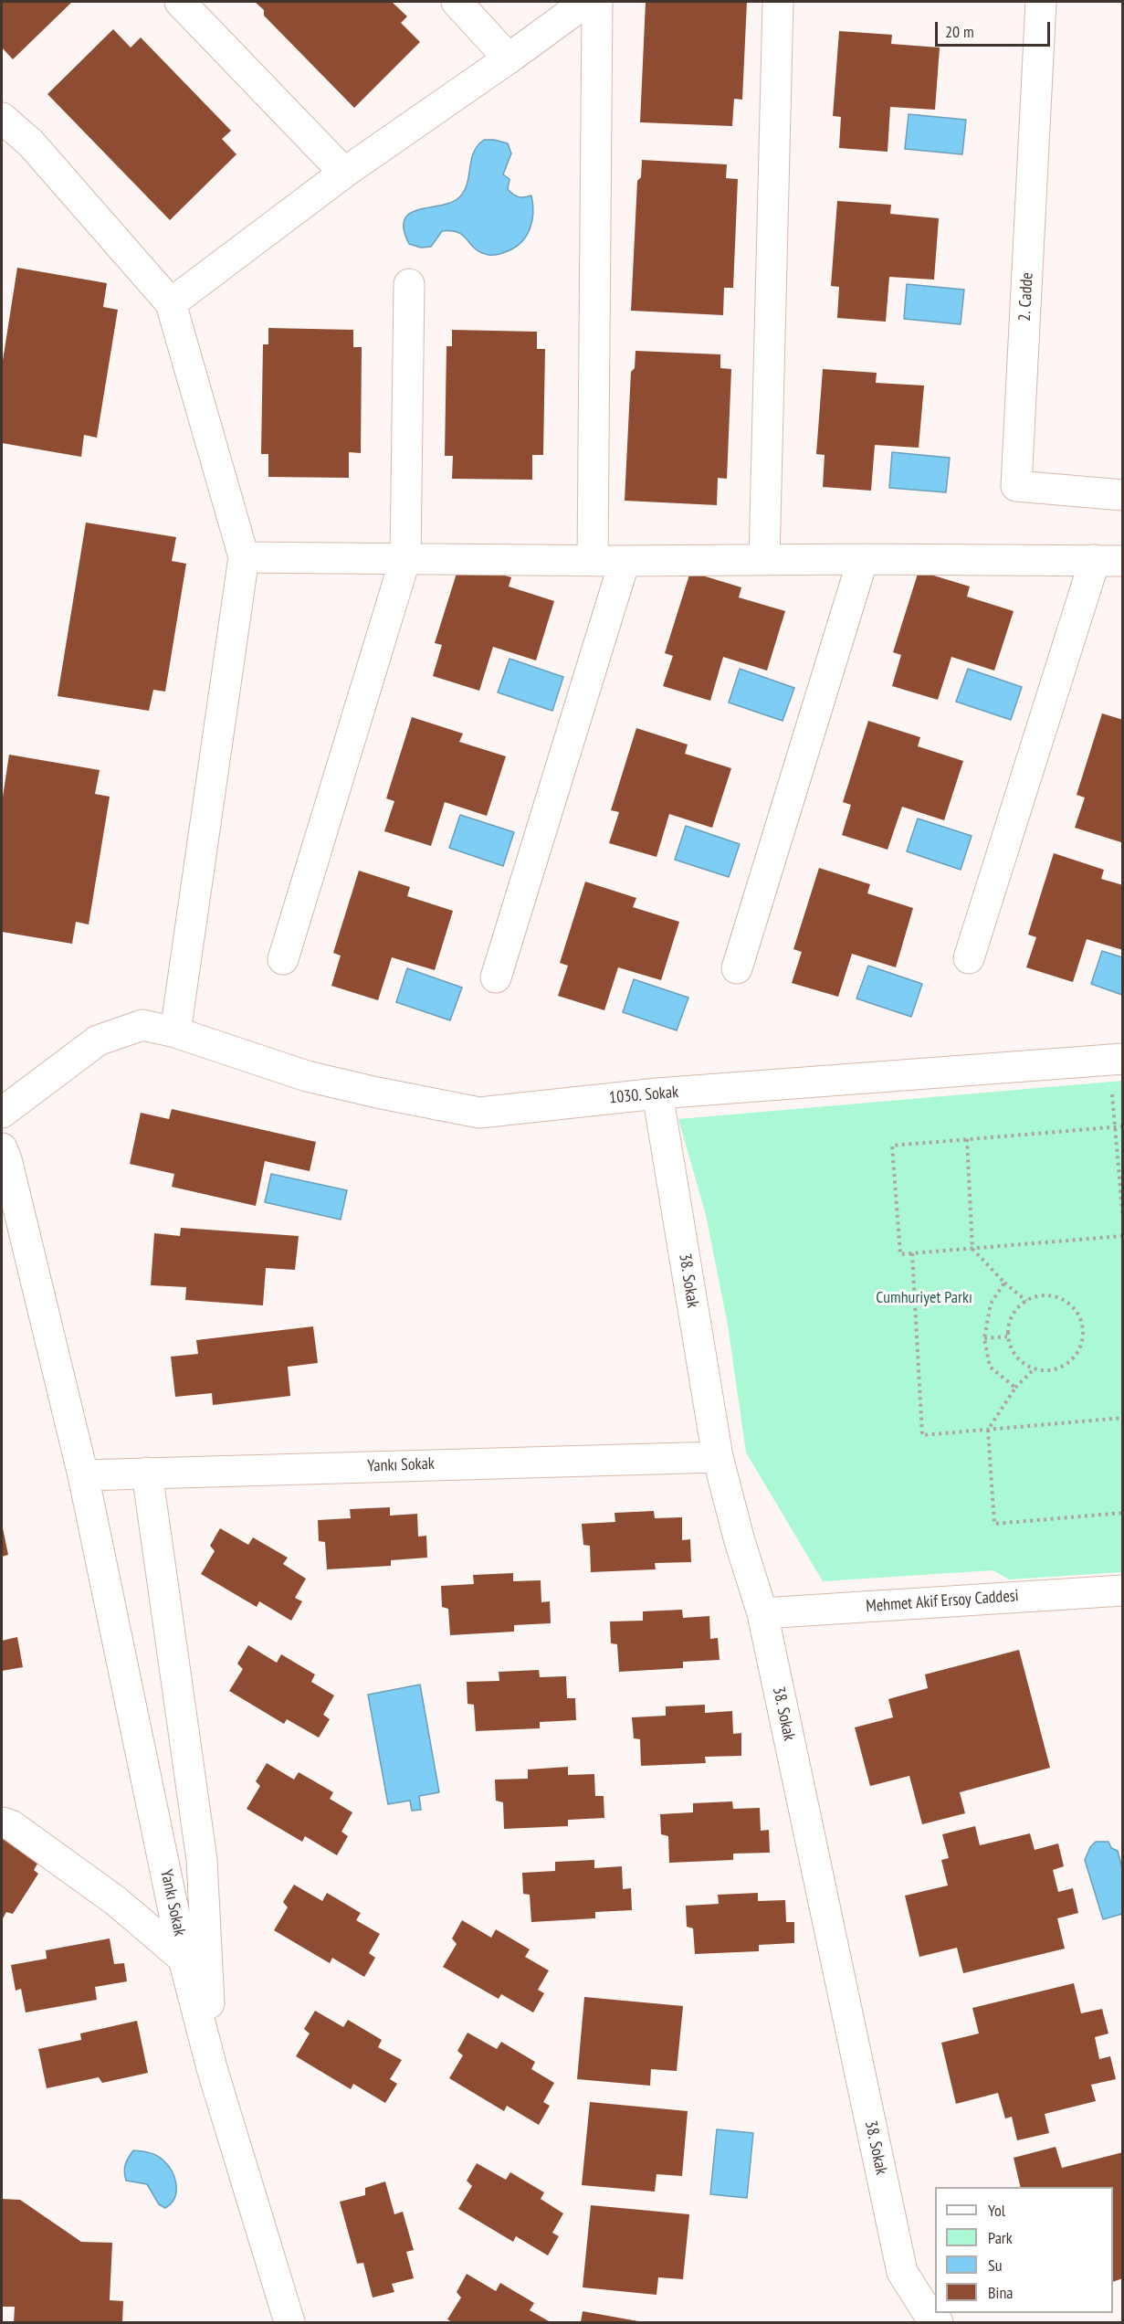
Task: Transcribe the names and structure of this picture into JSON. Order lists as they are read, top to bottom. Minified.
{"streets":{"street":["2. Cadde","1030. Sokak","38. Sokak","Yankı Sokak","Mehmet Akif Ersoy Caddesi"]},"crossings":[["1030. Sokak","38. Sokak"],["38. Sokak","Yankı Sokak"],["38. Sokak","Mehmet Akif Ersoy Caddesi"]],"parks":["Cumhuriyet Parkı"],"legend":["Yol","Park","Su","Bina"],"scale_bar":"20 m"}
